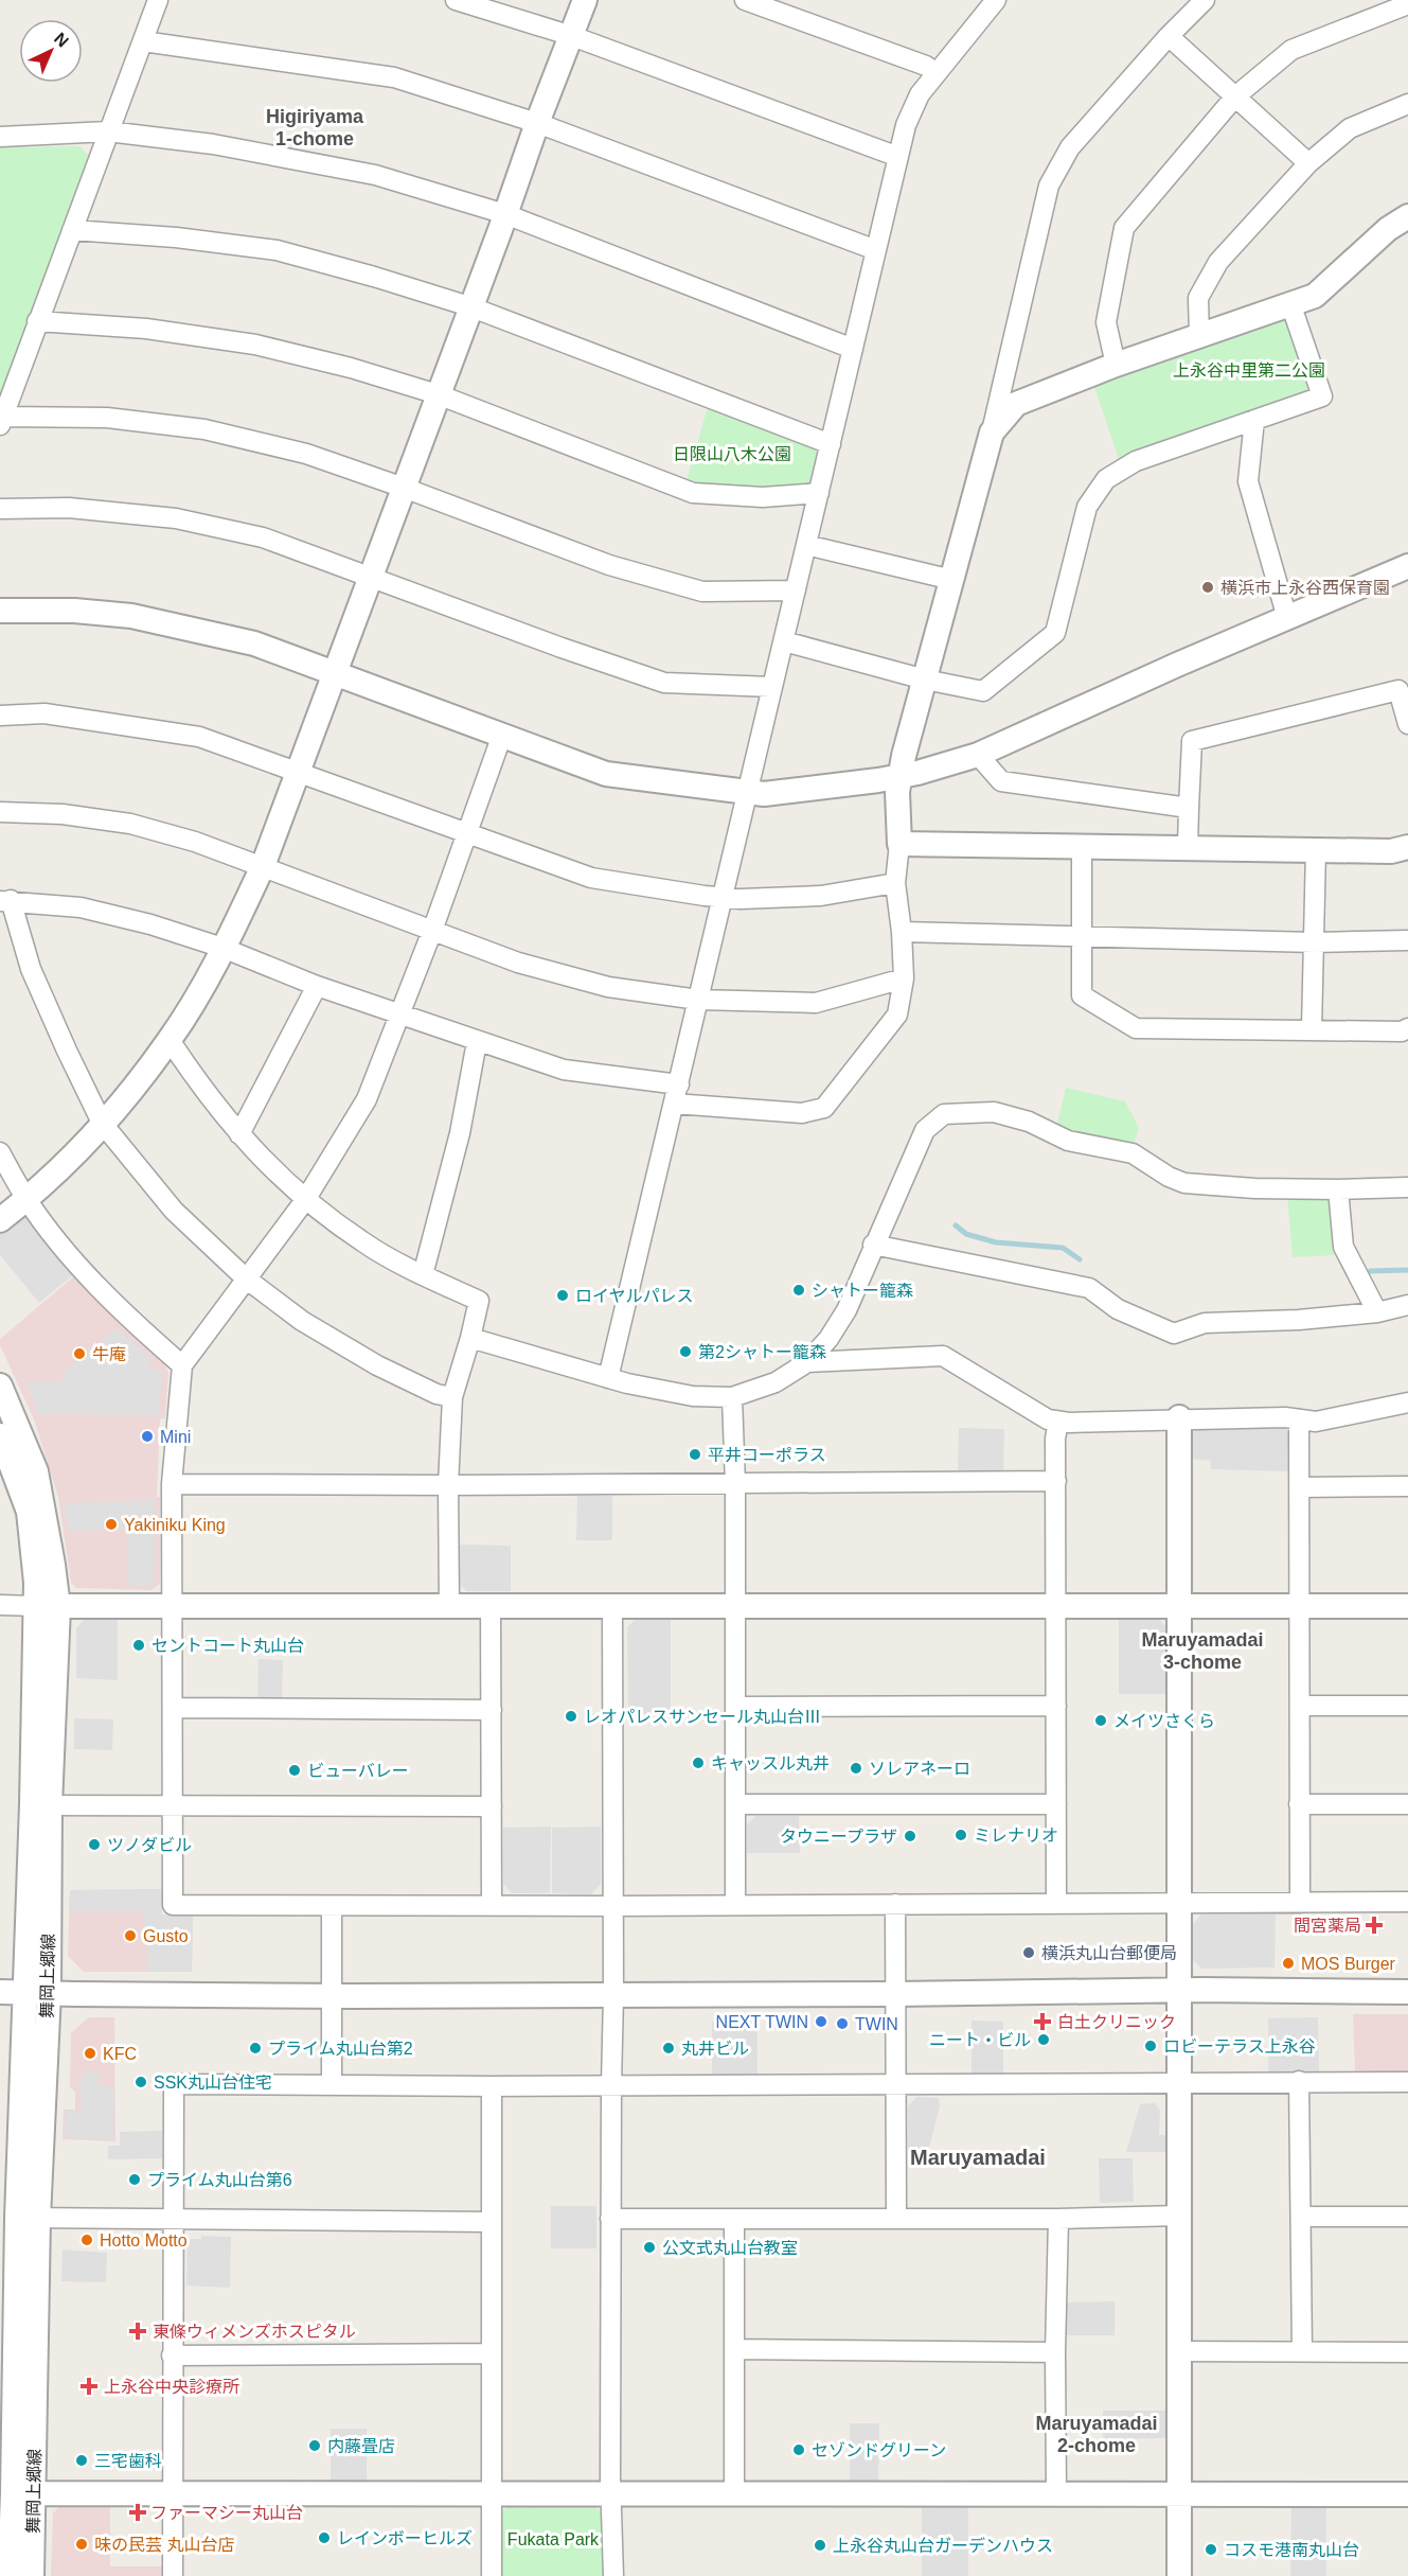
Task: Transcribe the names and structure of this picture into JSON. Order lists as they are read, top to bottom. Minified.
{"streets":{"street":["舞岡上郷線"]},"districts":["Higiriyama 1-chome","Maruyamadai 3-chome","Maruyamadai","Maruyamadai 2-chome"],"parks":["上永谷中里第二公園","日限山八木公園","Fukata Park"],"places":{"other":["横浜市上永谷西保育園","シャトー籠森","ロイヤルパレス","第2シャトー籠森","牛庵","Mini","平井コーポラス","Yakiniku King","セントコート丸山台","レオパレスサンセール丸山台Ⅲ","メイツさくら","キャッスル丸井","ソレアネーロ","ビューバレー","ミレナリオ","タウニープラザ","ツノダビル","Gusto","横浜丸山台郵便局","MOS Burger","NEXT TWIN","TWIN","ニート・ビル","ロビーテラス上永谷","プライム丸山台第2","丸井ビル","KFC","SSK丸山台住宅","プライム丸山台第6","Hotto Motto","公文式丸山台教室","内藤畳店","セゾンドグリーン","三宅歯科","レインボーヒルズ","味の民芸 丸山台店","上永谷丸山台ガーデンハウス","コスモ港南丸山台"],"health":["間宮薬局","白土クリニック","東條ウィメンズホスピタル","上永谷中央診療所","ファーマシー丸山台"]},"north":"top right"}
